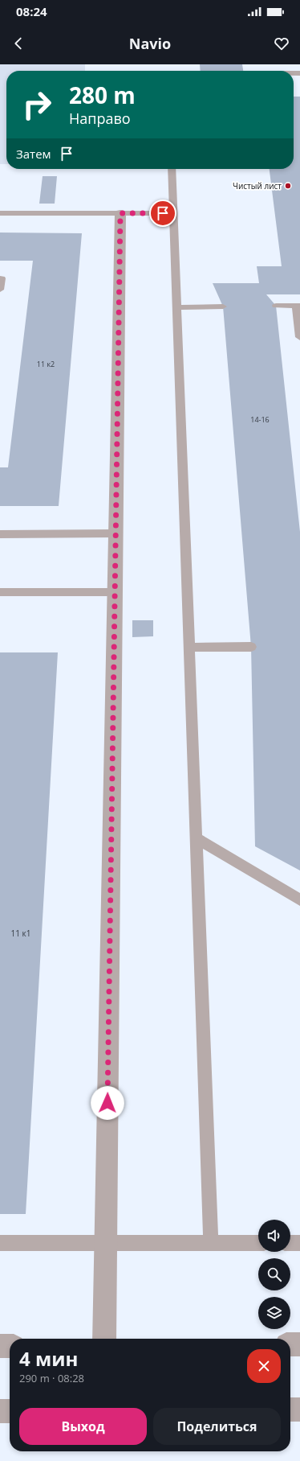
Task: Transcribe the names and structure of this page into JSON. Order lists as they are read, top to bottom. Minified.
{"places":["Чистый лист"],"house_numbers":["11 к2","14-16","11 к1"],"page":{"status":"08:24","header":"Navio","turn":["280 m","Направо"],"then":"Затем","heading":["4 мин","290 m · 08:28"],"buttons":["Выход","Поделиться"]}}
